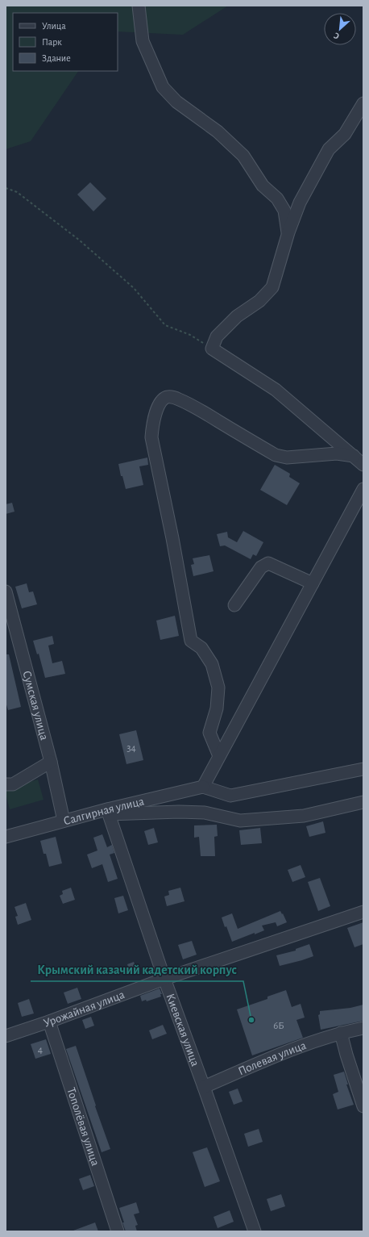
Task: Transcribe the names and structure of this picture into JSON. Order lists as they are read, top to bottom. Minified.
{"streets":{"street":["Сумская улица","Салгирная улица","Урожайная улица","Киевская улица","Полевая улица","Тополёвая улица"]},"crossings":[["Сумская улица","Салгирная улица"],["Салгирная улица","Киевская улица"],["Урожайная улица","Киевская улица"],["Урожайная улица","Тополёвая улица"],["Киевская улица","Полевая улица"]],"places":["Крымский казачий кадетский корпус"],"house_numbers":["34","6Б","4"],"legend":["Улица","Парк","Здание"],"north":"bottom left"}
